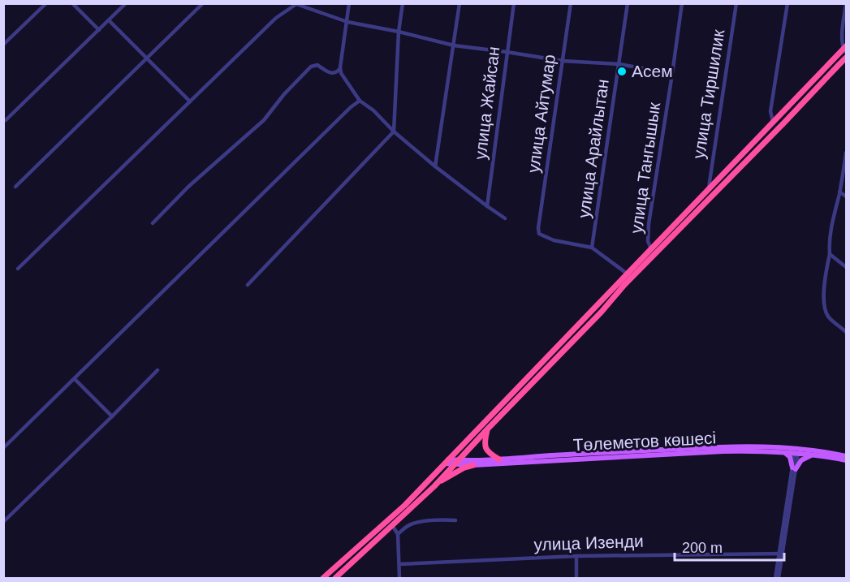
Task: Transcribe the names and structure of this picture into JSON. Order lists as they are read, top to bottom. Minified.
{"streets":{"main road":["Төлеметов көшесі"],"street":["улица Тиршилик","улица Жайсан","улица Айтумар","улица Арайлытан","улица Тангышык","улица Изенди"]},"crossings":[["улица Айтумар","улица Арайлытан"]],"places":["Асем"],"scale_bar":"200 m"}
